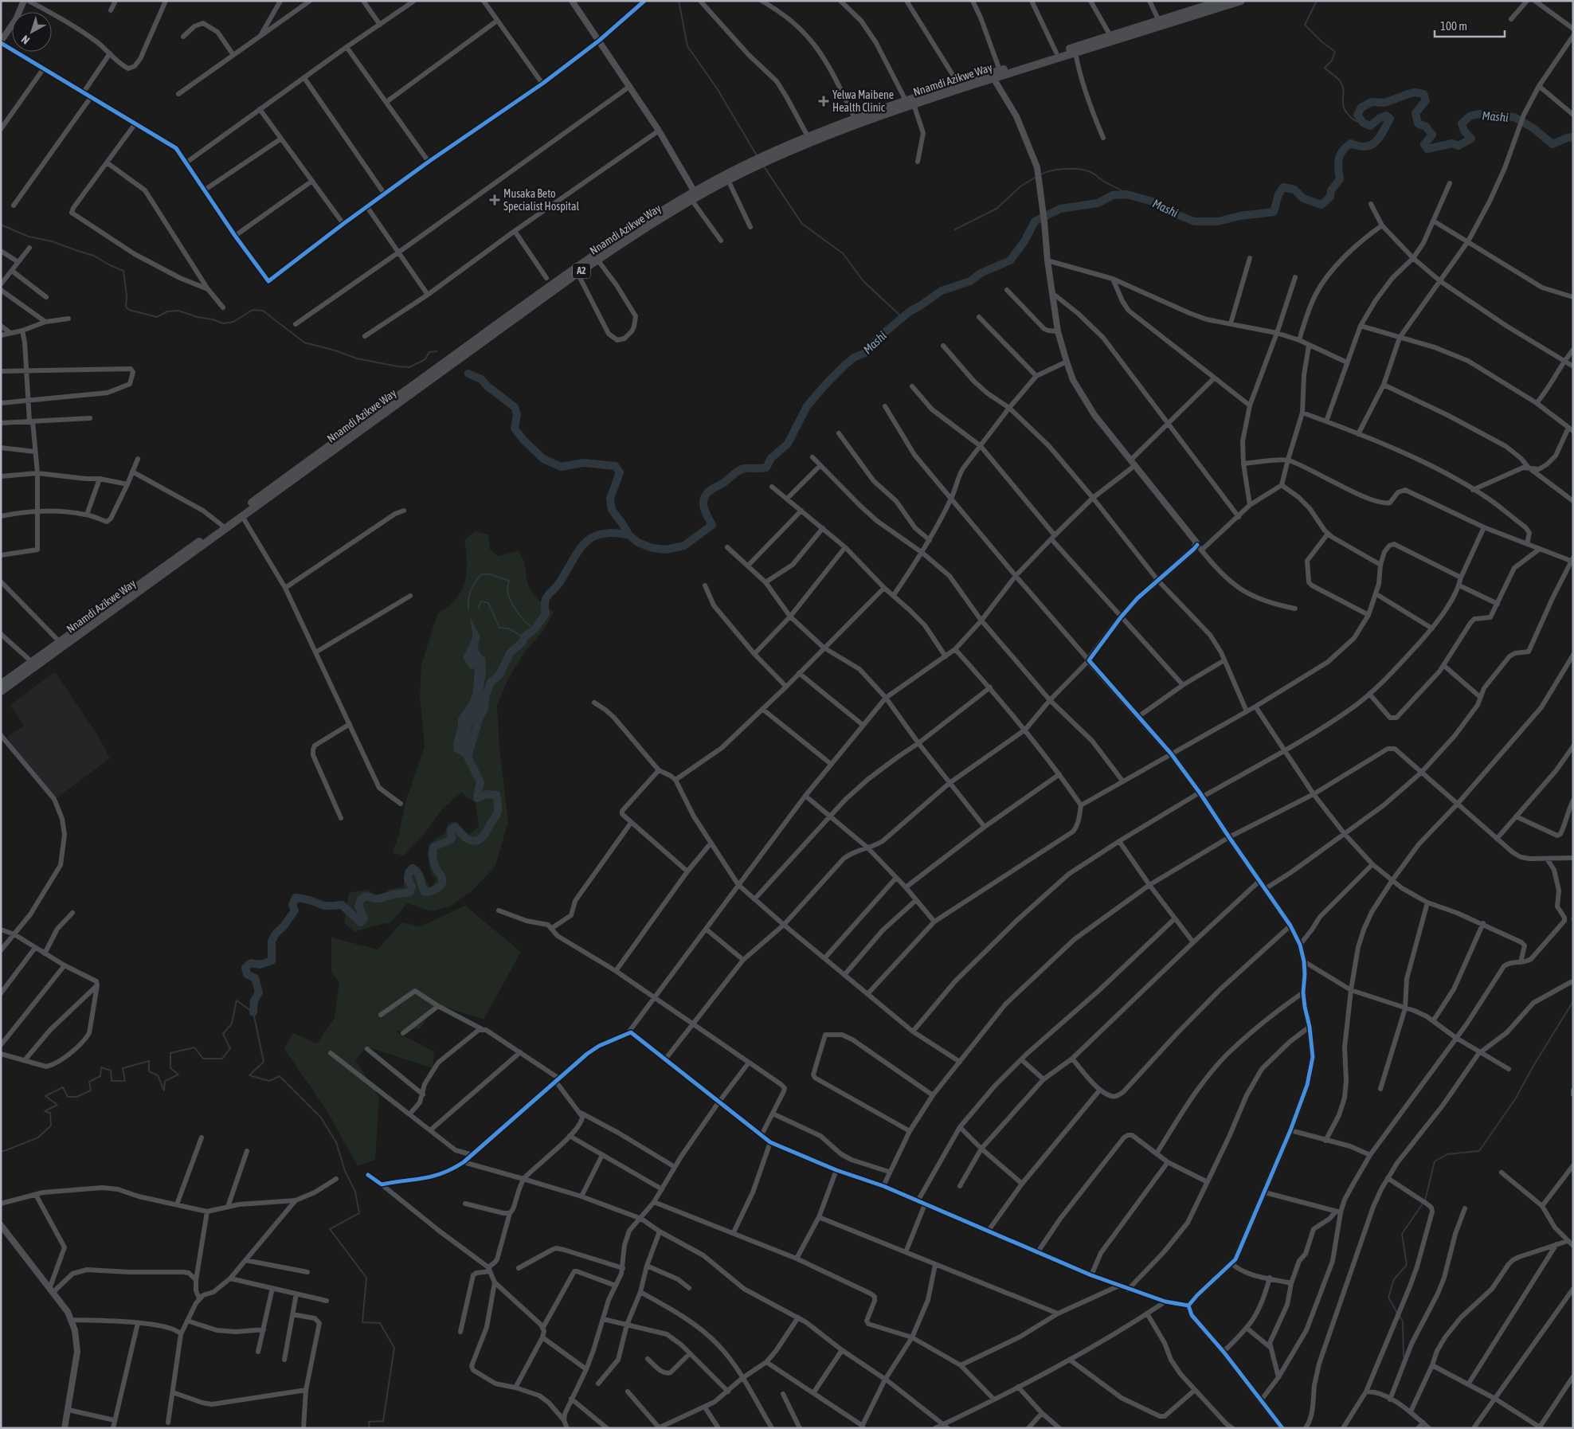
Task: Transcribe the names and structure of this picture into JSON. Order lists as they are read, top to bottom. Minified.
{"streets":{"highway":["Nnamdi Azikwe Way","A2"]},"water":["Mashi"],"places":{"health":["Yelwa Maibene Health Clinic","Musaka Beto Specialist Hospital"]},"scale_bar":"100 m","north":"bottom left"}
